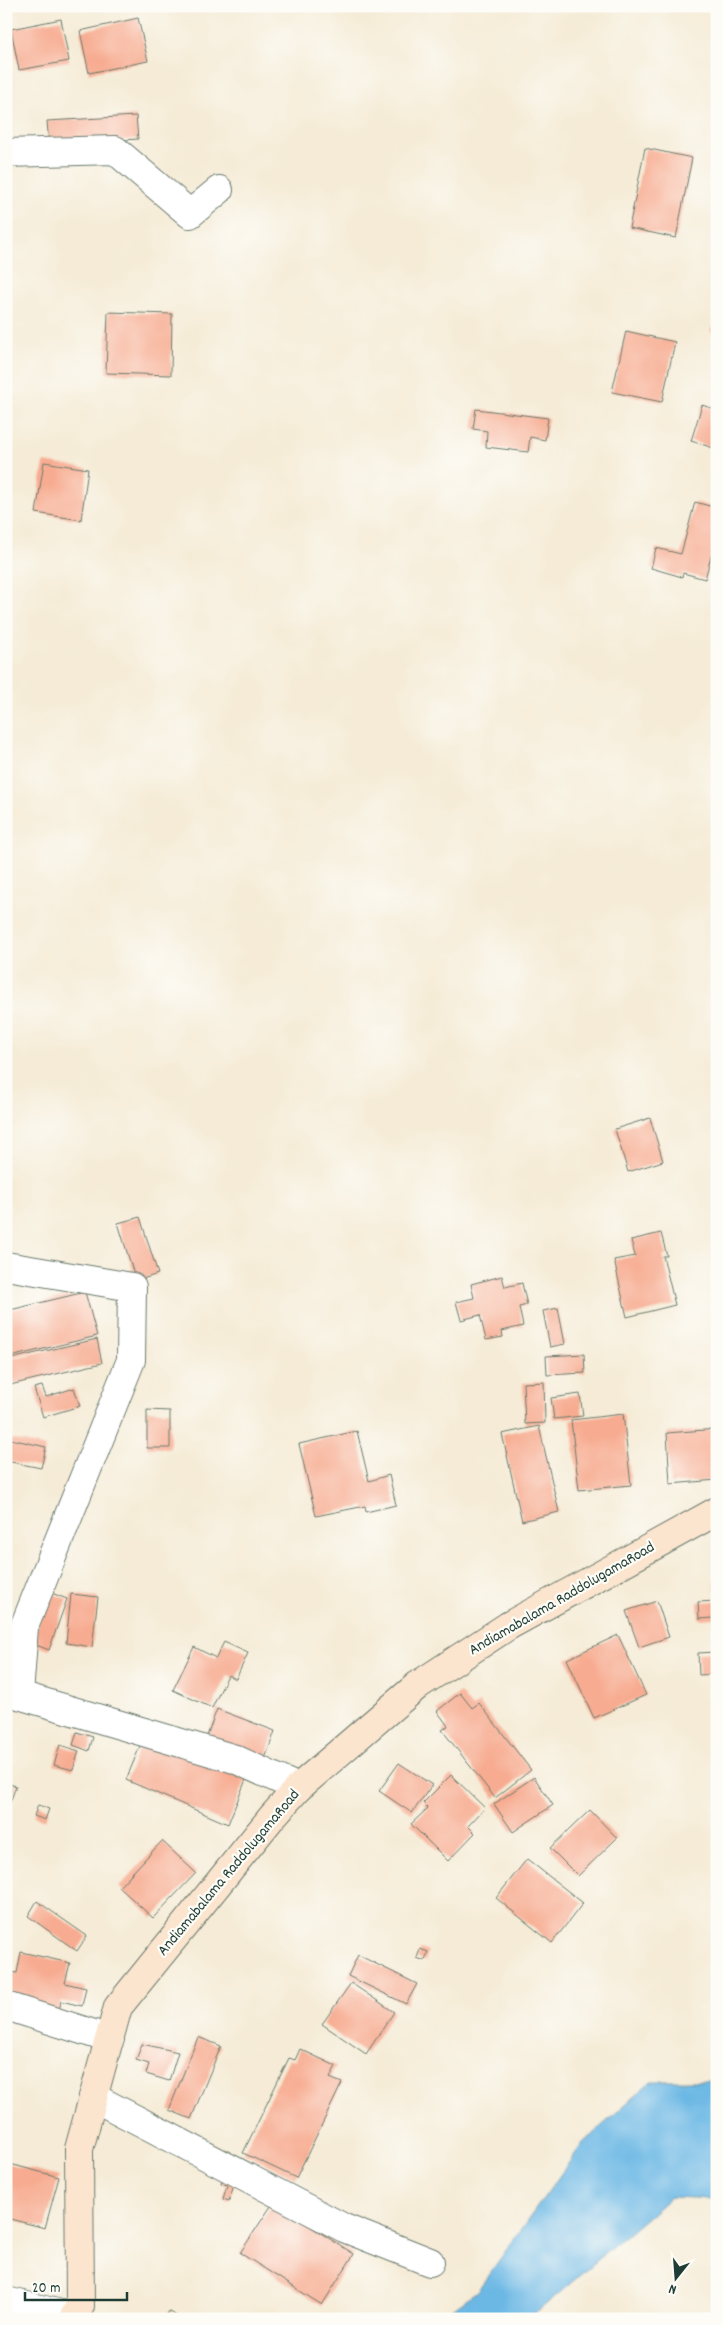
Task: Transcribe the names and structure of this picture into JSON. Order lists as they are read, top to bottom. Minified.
{"streets":{"street":["Andiamabalama RaddolugamaRoad"]},"scale_bar":"20 m","north":"bottom"}
